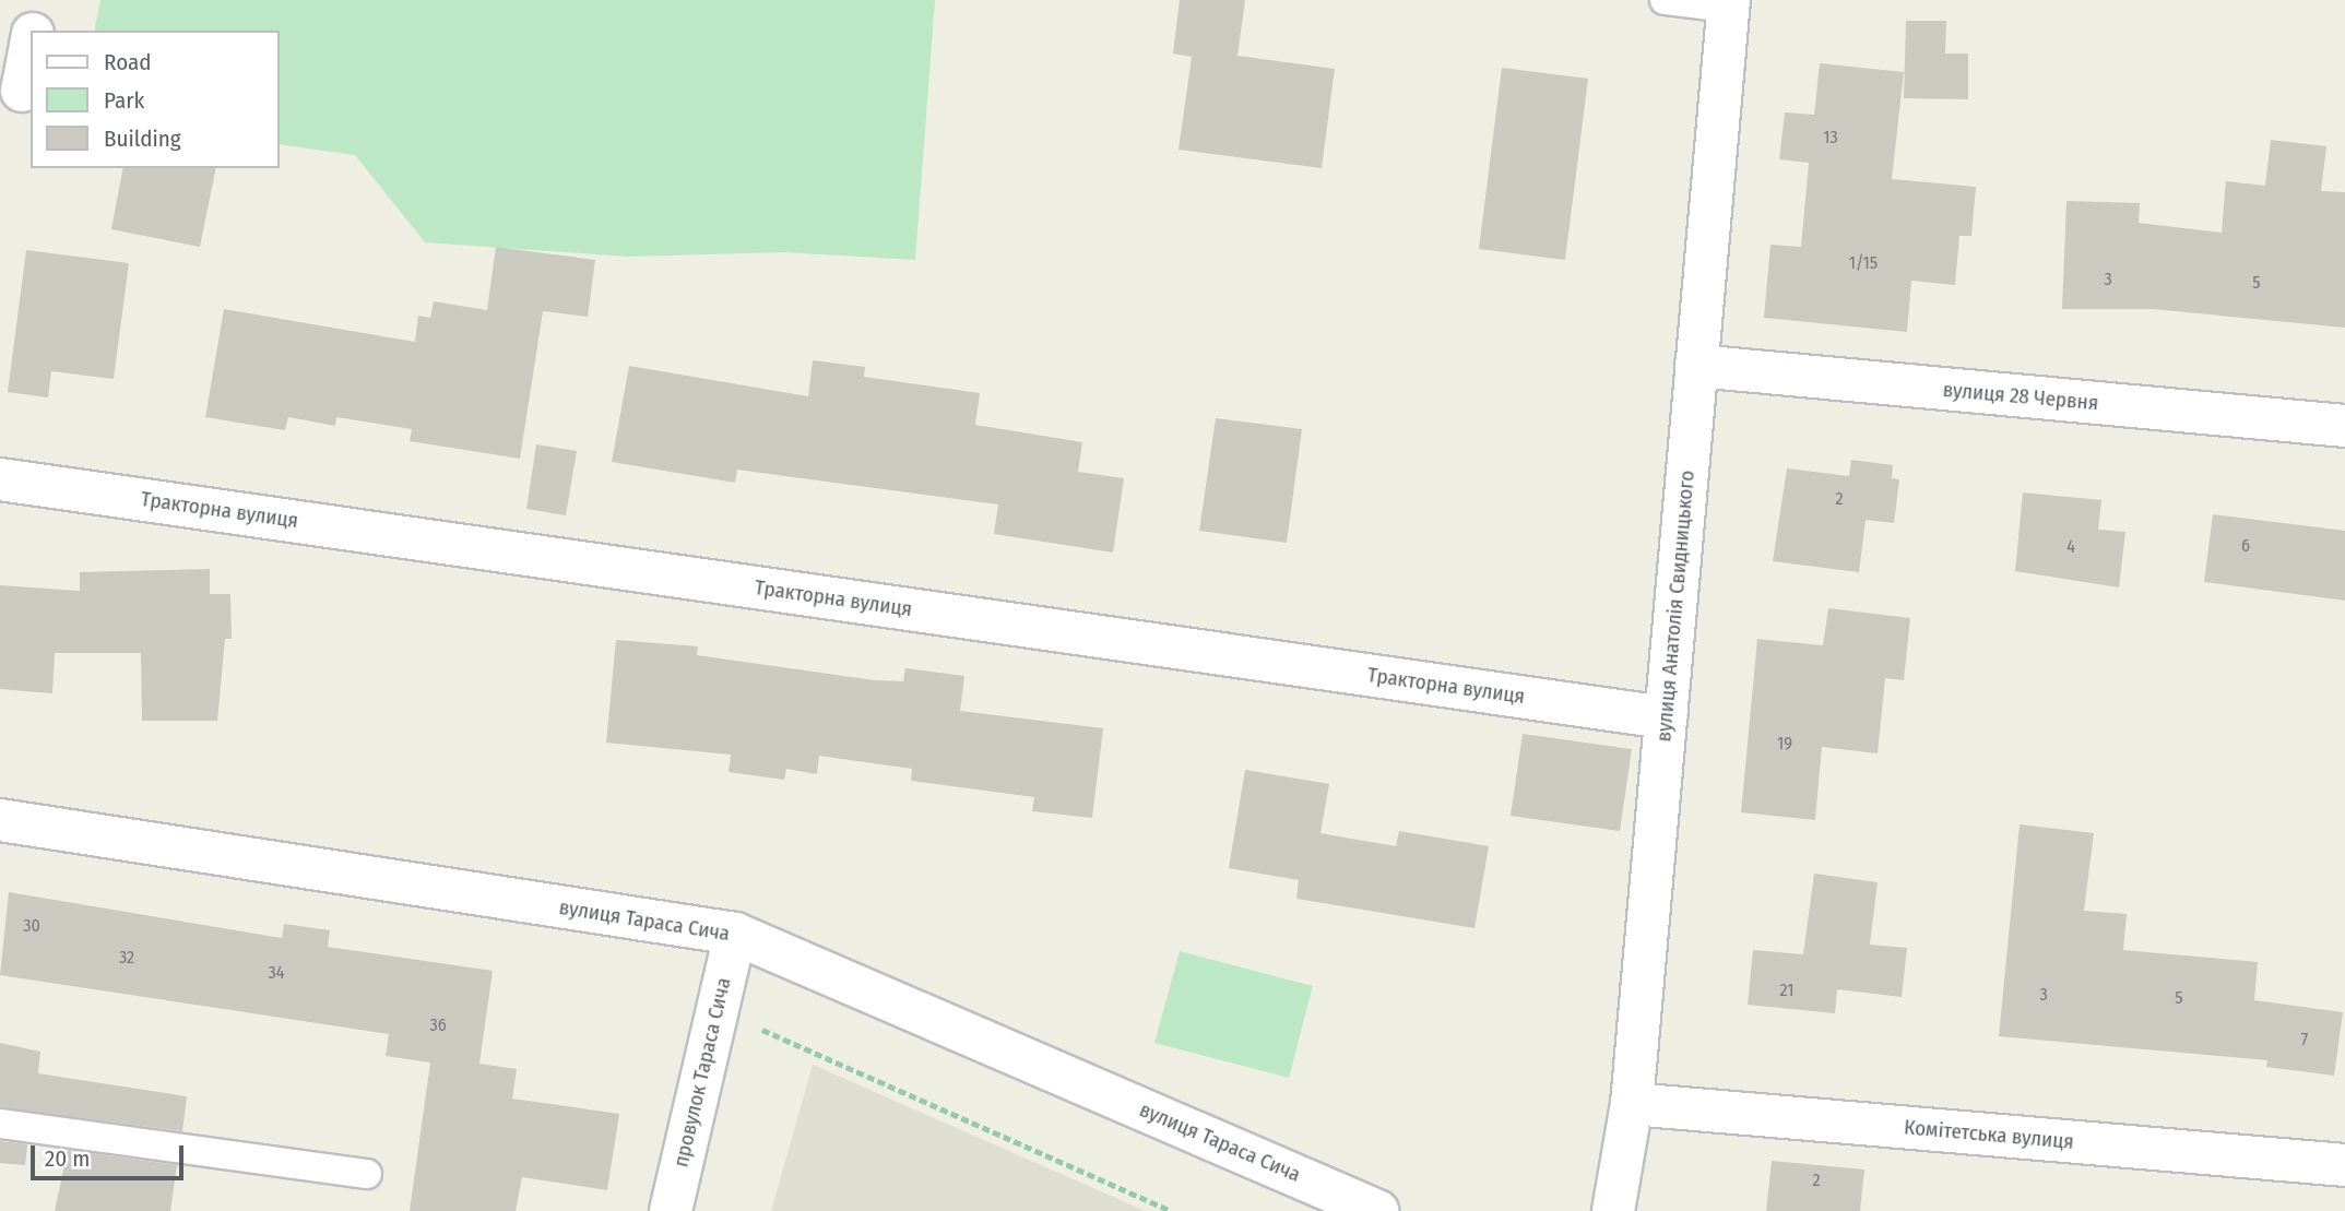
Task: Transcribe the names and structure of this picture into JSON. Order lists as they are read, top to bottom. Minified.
{"streets":{"street":["вулиця 28 Червня","Тракторна вулиця","вулиця Анатолія Свидницького","вулиця Тараса Сича","провулок Тараса Сича","Комітетська вулиця"]},"crossings":[["вулиця 28 Червня","вулиця Анатолія Свидницького"],["Тракторна вулиця","вулиця Анатолія Свидницького"],["вулиця Анатолія Свидницького","Комітетська вулиця"],["вулиця Тараса Сича","провулок Тараса Сича"]],"house_numbers":["13","1/15","3","5","2","6","4","19","30","32","34","21","3","5","36","7","2"],"legend":["Road","Park","Building"],"scale_bar":"20 m"}
